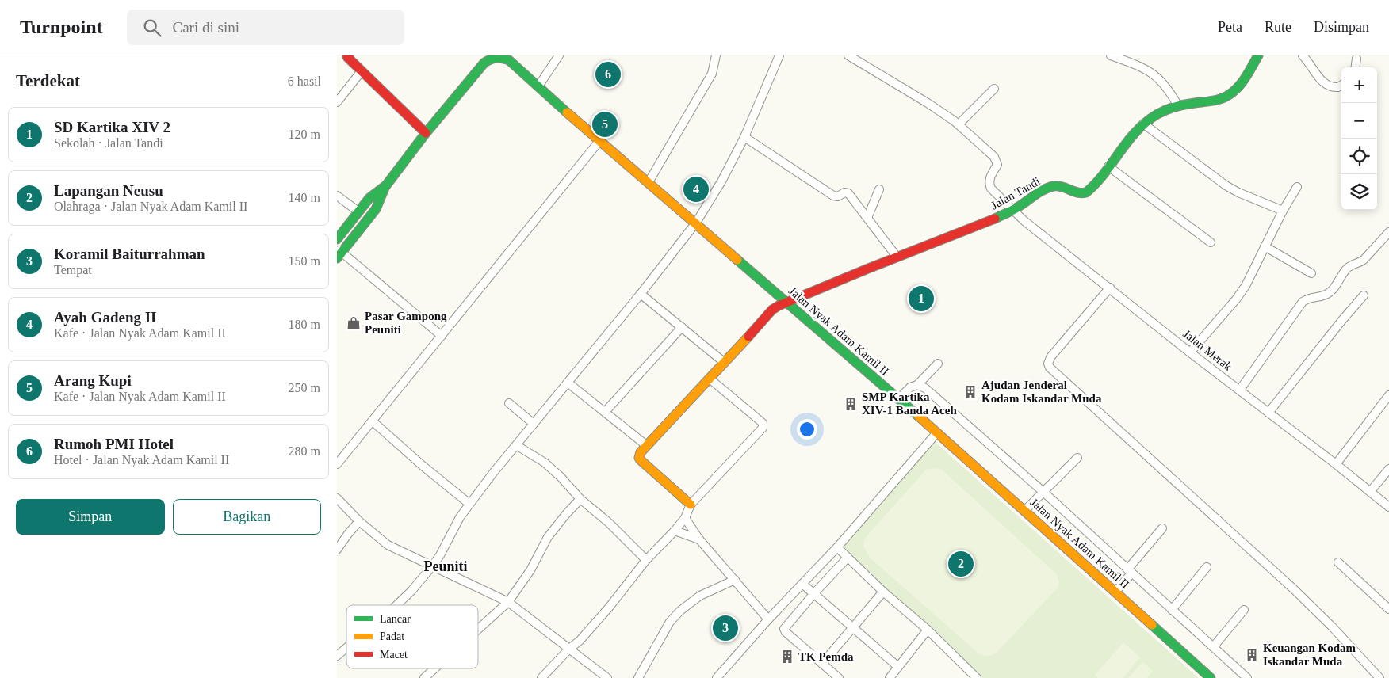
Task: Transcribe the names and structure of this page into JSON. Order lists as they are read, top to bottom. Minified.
{"streets":{"street":["Jalan Tandi","Jalan Nyak Adam Kamil II","Jalan Merak"]},"crossings":[["Jalan Tandi","Jalan Nyak Adam Kamil II"],["Jalan Tandi","Jalan Merak"]],"districts":["Peuniti"],"places":{"shop":["Pasar Gampong Peuniti"],"building":["Ajudan Jenderal Kodam Iskandar Muda","SMP Kartika XIV-1 Banda Aceh","Keuangan Kodam Iskandar Muda","TK Pemda"]},"legend":["Lancar","Padat","Macet"],"page":{"header":"Turnpoint","search":"Cari di sini","nav":["Peta","Rute","Disimpan"],"heading":["Terdekat","6 hasil"],"pins":["6","5","4","1","2","3"],"map_buttons":["+","−"],"list":[{"mark":"1","name":"SD Kartika XIV 2","note":"Sekolah · Jalan Tandi","value":"120 m"},{"mark":"2","name":"Lapangan Neusu","note":"Olahraga · Jalan Nyak Adam Kamil II","value":"140 m"},{"mark":"3","name":"Koramil Baiturrahman","note":"Tempat","value":"150 m"},{"mark":"4","name":"Ayah Gadeng II","note":"Kafe · Jalan Nyak Adam Kamil II","value":"180 m"},{"mark":"5","name":"Arang Kupi","note":"Kafe · Jalan Nyak Adam Kamil II","value":"250 m"},{"mark":"6","name":"Rumoh PMI Hotel","note":"Hotel · Jalan Nyak Adam Kamil II","value":"280 m"}],"buttons":["Simpan","Bagikan"]}}
